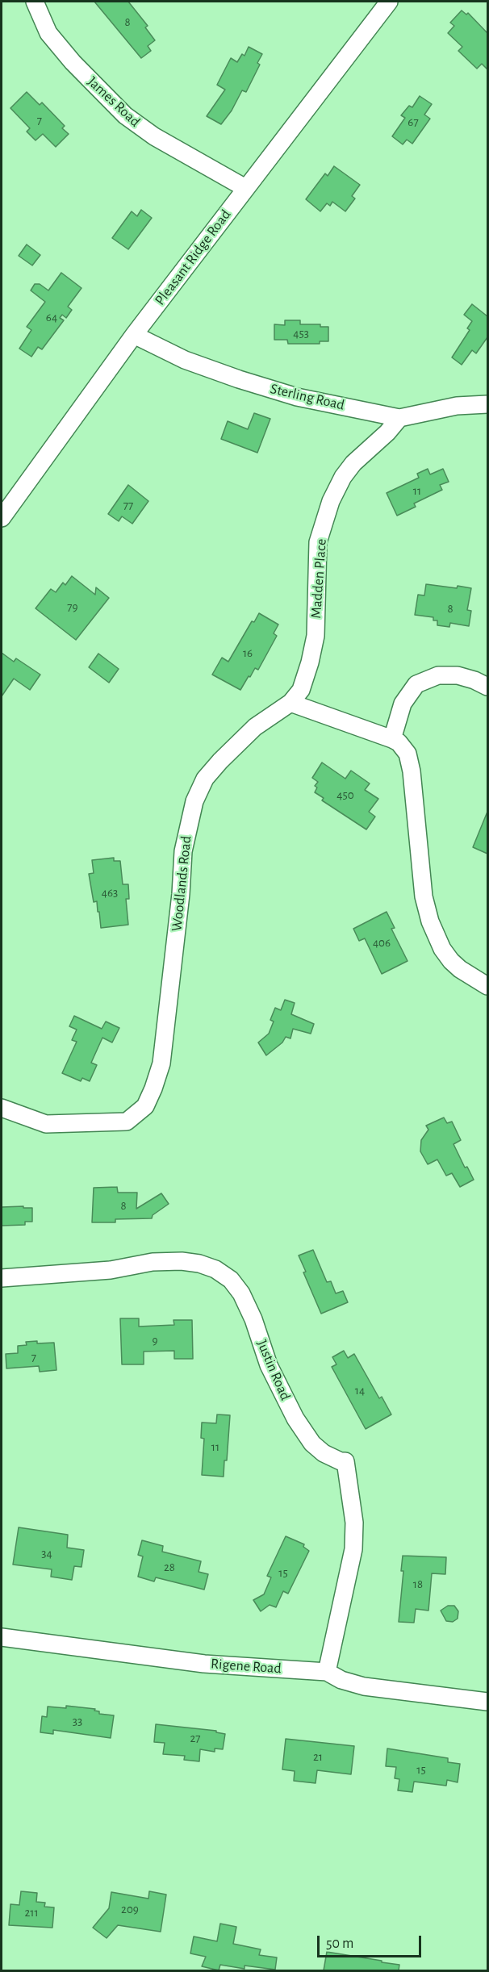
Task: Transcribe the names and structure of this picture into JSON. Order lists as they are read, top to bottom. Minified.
{"streets":{"street":["James Road","Pleasant Ridge Road","Sterling Road","Madden Place","Woodlands Road","Justin Road","Rigene Road"]},"crossings":[["James Road","Pleasant Ridge Road"],["Pleasant Ridge Road","Sterling Road"],["Sterling Road","Madden Place"],["Madden Place","Woodlands Road"],["Justin Road","Rigene Road"]],"house_numbers":["8","7","67","64","453","11","77","79","8","16","450","463","406","8","9","7","14","11","34","28","15","18","33","27","21","15","209","211"],"scale_bar":"50 m"}
